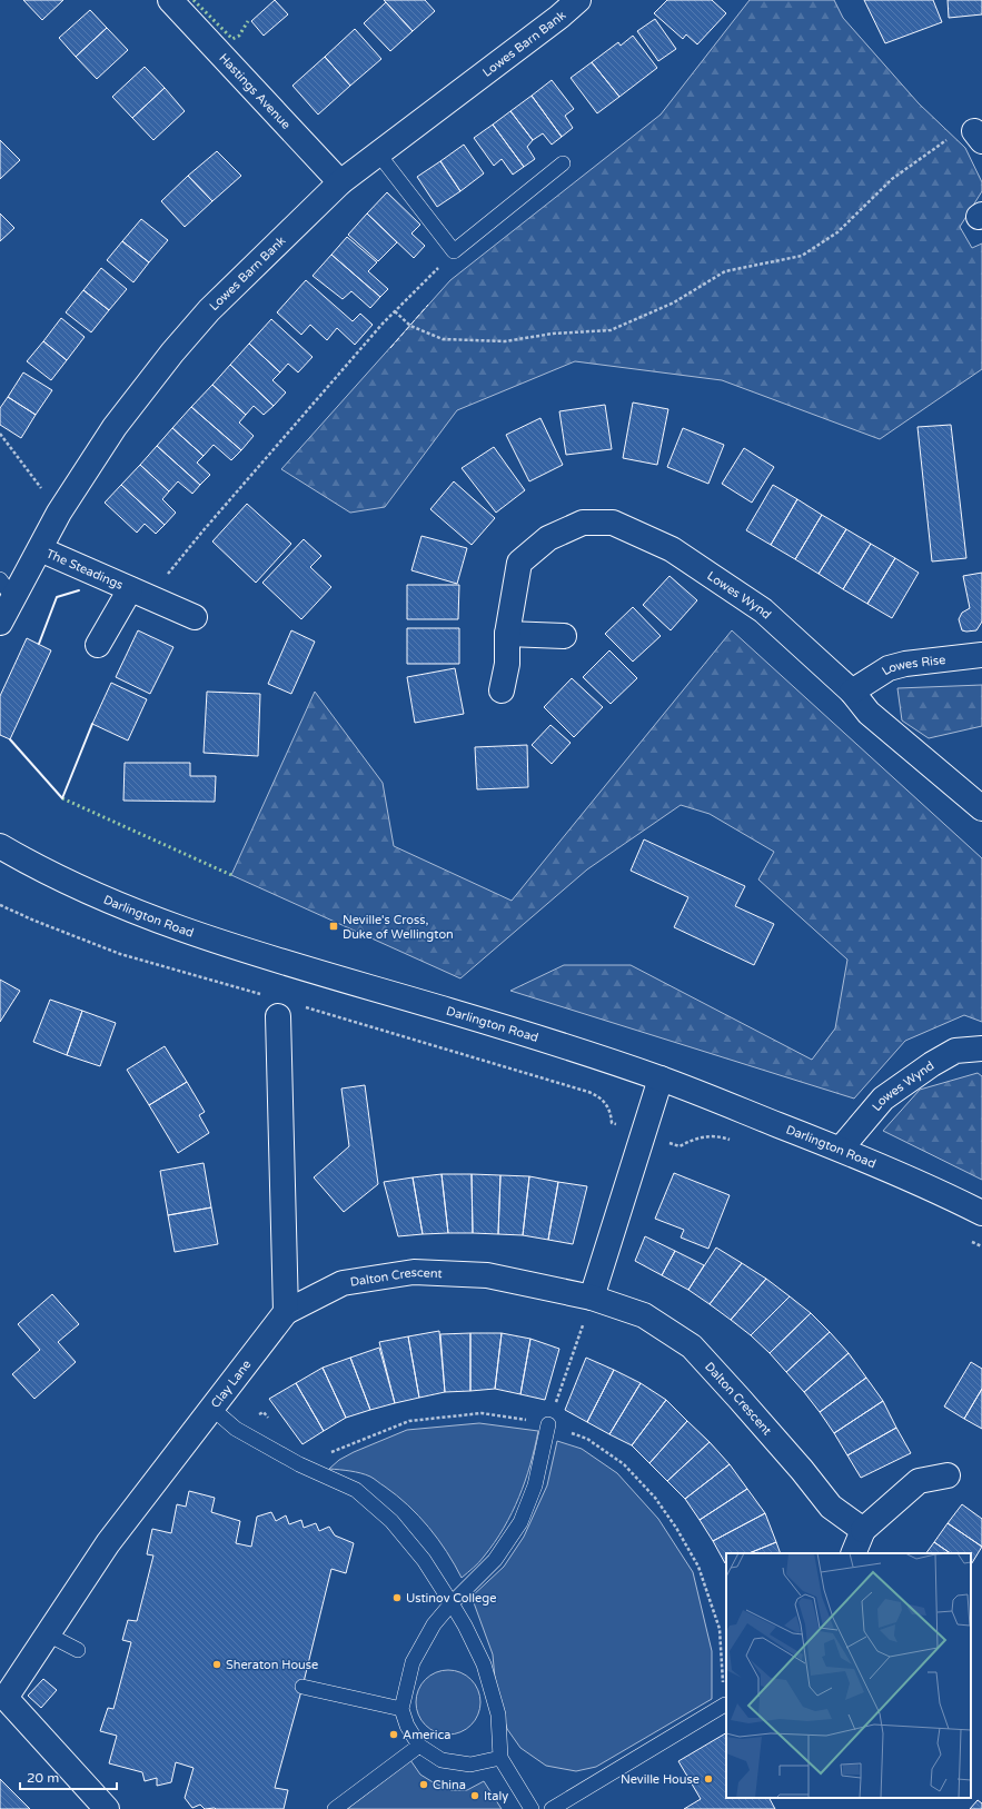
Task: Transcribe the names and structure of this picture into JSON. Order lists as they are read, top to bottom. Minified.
{"streets":{"main road":["Lowes Barn Bank","Hastings Avenue","The Steadings","Lowes Wynd","Lowes Rise","Darlington Road","Dalton Crescent","Clay Lane"]},"crossings":[["Lowes Barn Bank","Hastings Avenue"],["Lowes Barn Bank","The Steadings"],["Lowes Wynd","Lowes Rise"],["Lowes Wynd","Darlington Road"],["Dalton Crescent","Clay Lane"]],"places":{"transit":["Neville's Cross, Duke of Wellington"],"other":["Ustinov College","Sheraton House","America","Neville House","China","Italy"]},"scale_bar":"20 m"}
